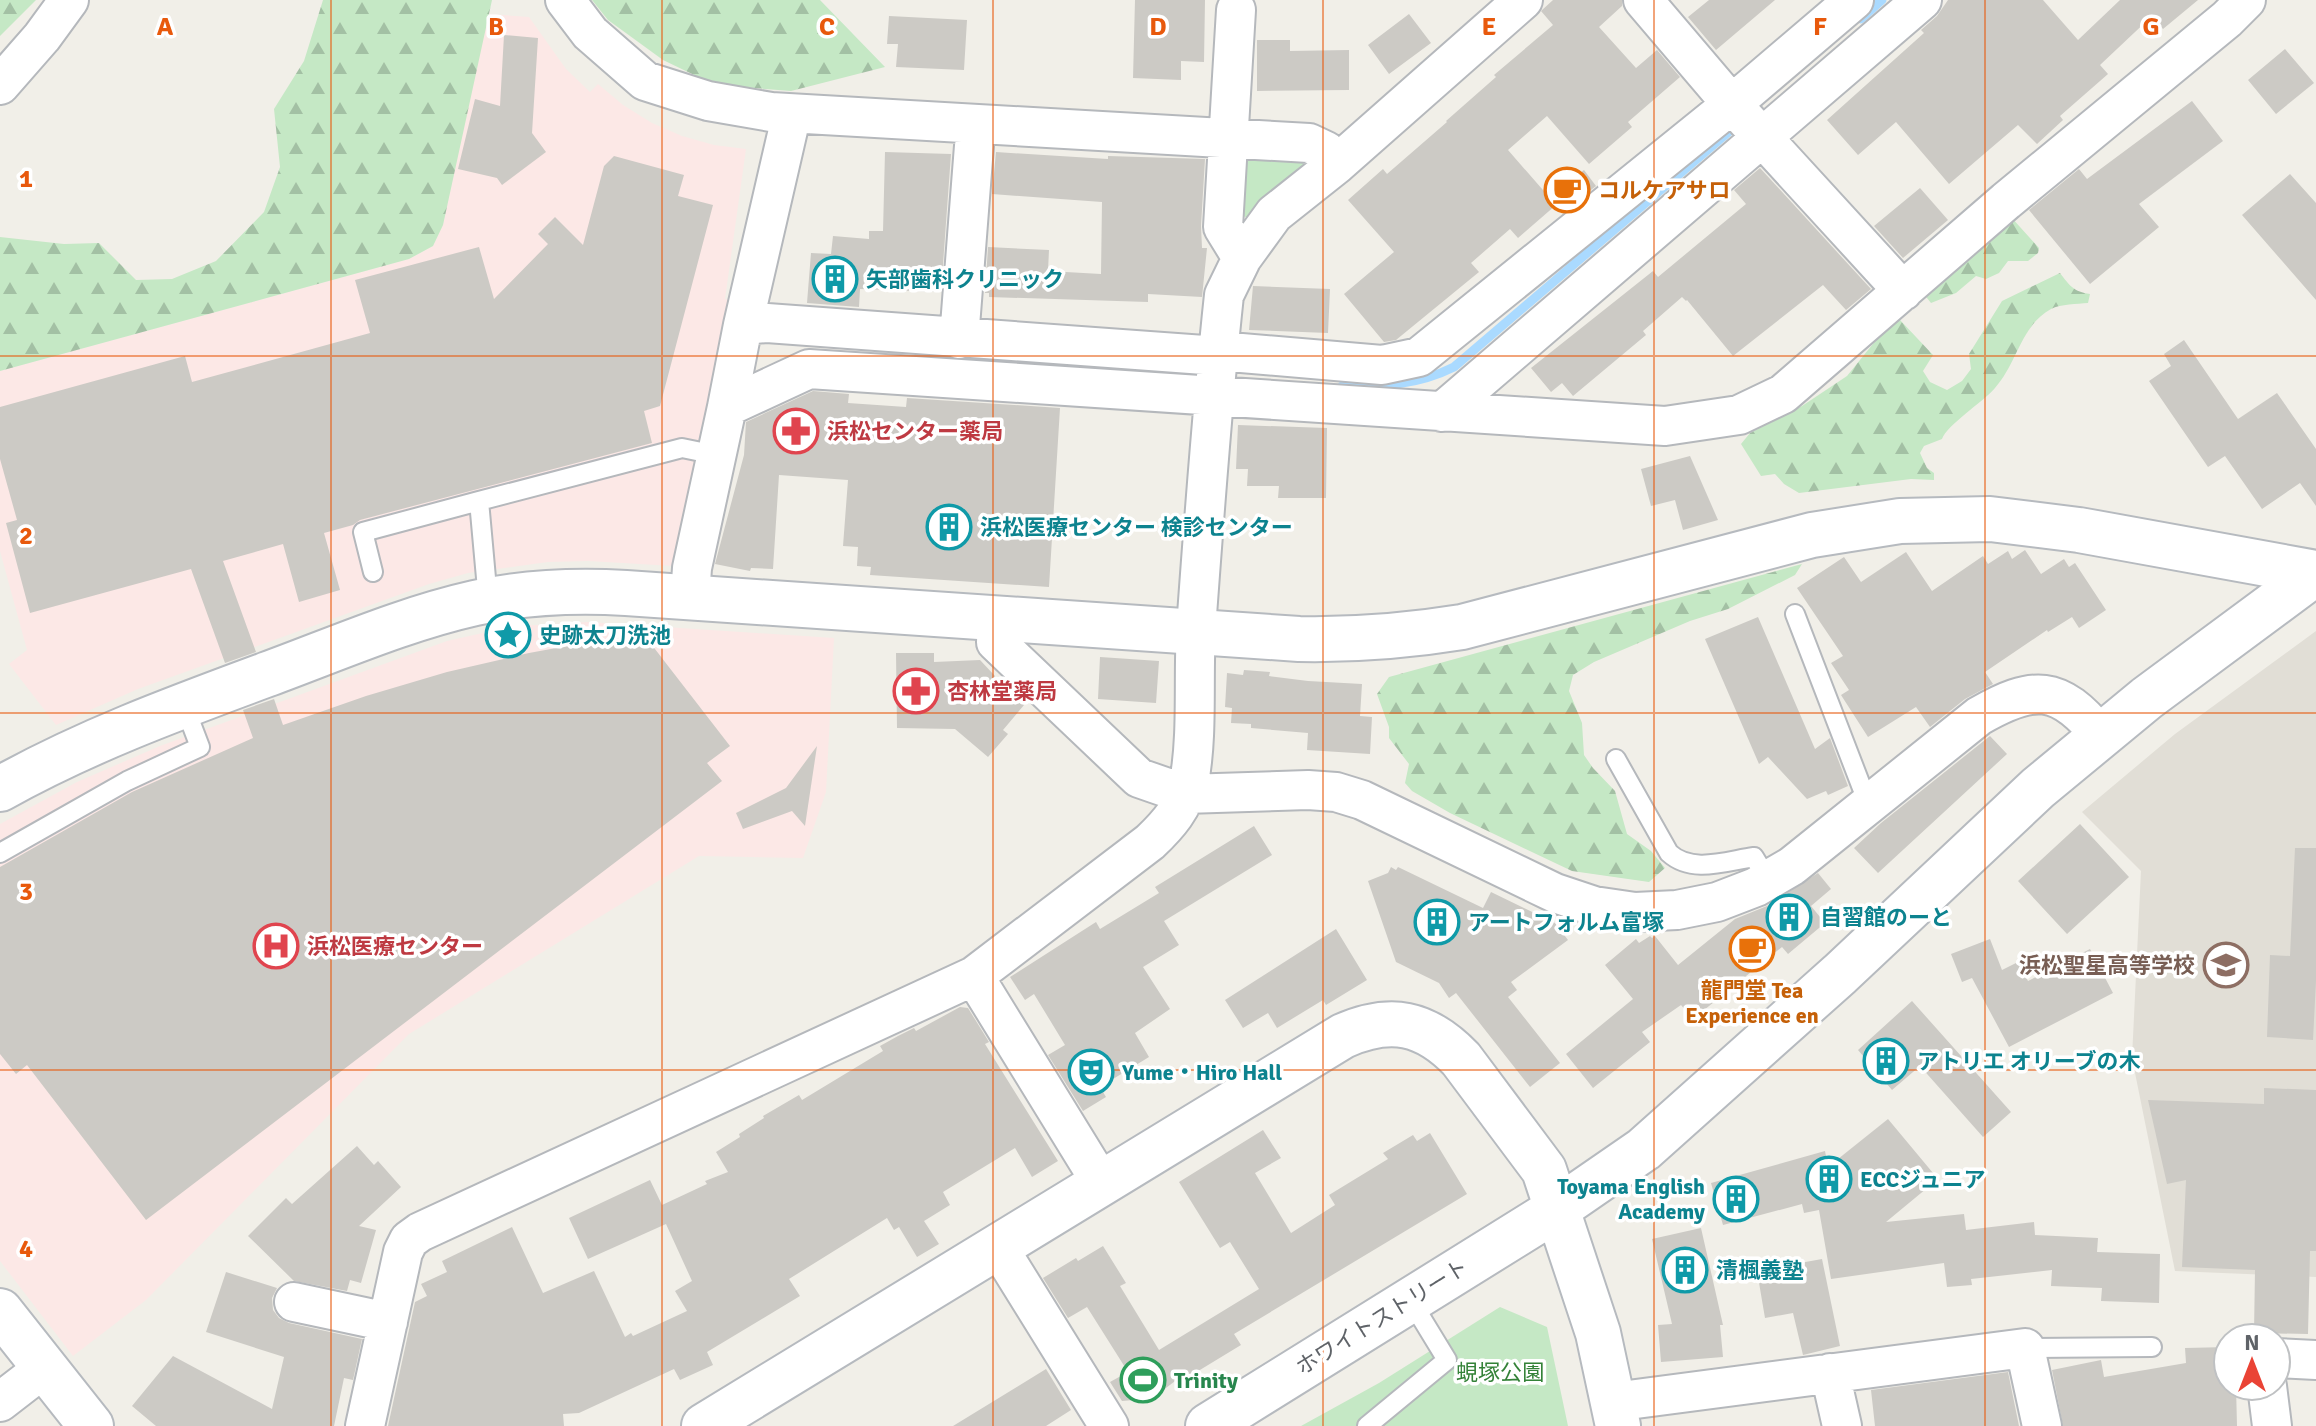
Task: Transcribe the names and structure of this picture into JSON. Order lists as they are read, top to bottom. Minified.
{"streets":{"street":["ホワイトストリート"]},"parks":["蜆塚公園"],"places":{"cafe":["コルケアサロ","龍門堂 Tea Experience en"],"building":["矢部歯科クリニック","浜松医療センター 検診センター","自習館のーと","アートフォルム富塚","アトリエ オリーブの木","ECCジュニア","Toyama English Academy","清楓義塾"],"pharmacy":["浜松センター薬局","杏林堂薬局"],"place":["史跡太刀洗池"],"hospital":["浜松医療センター"],"school or university":["浜松聖星高等学校"],"theatre":["Yume・Hiro Hall"],"sports":["Trinity"]},"north":"top","grid":{"columns":["A","B","C","D","E","F","G"],"rows":["1","2","3","4"]}}
